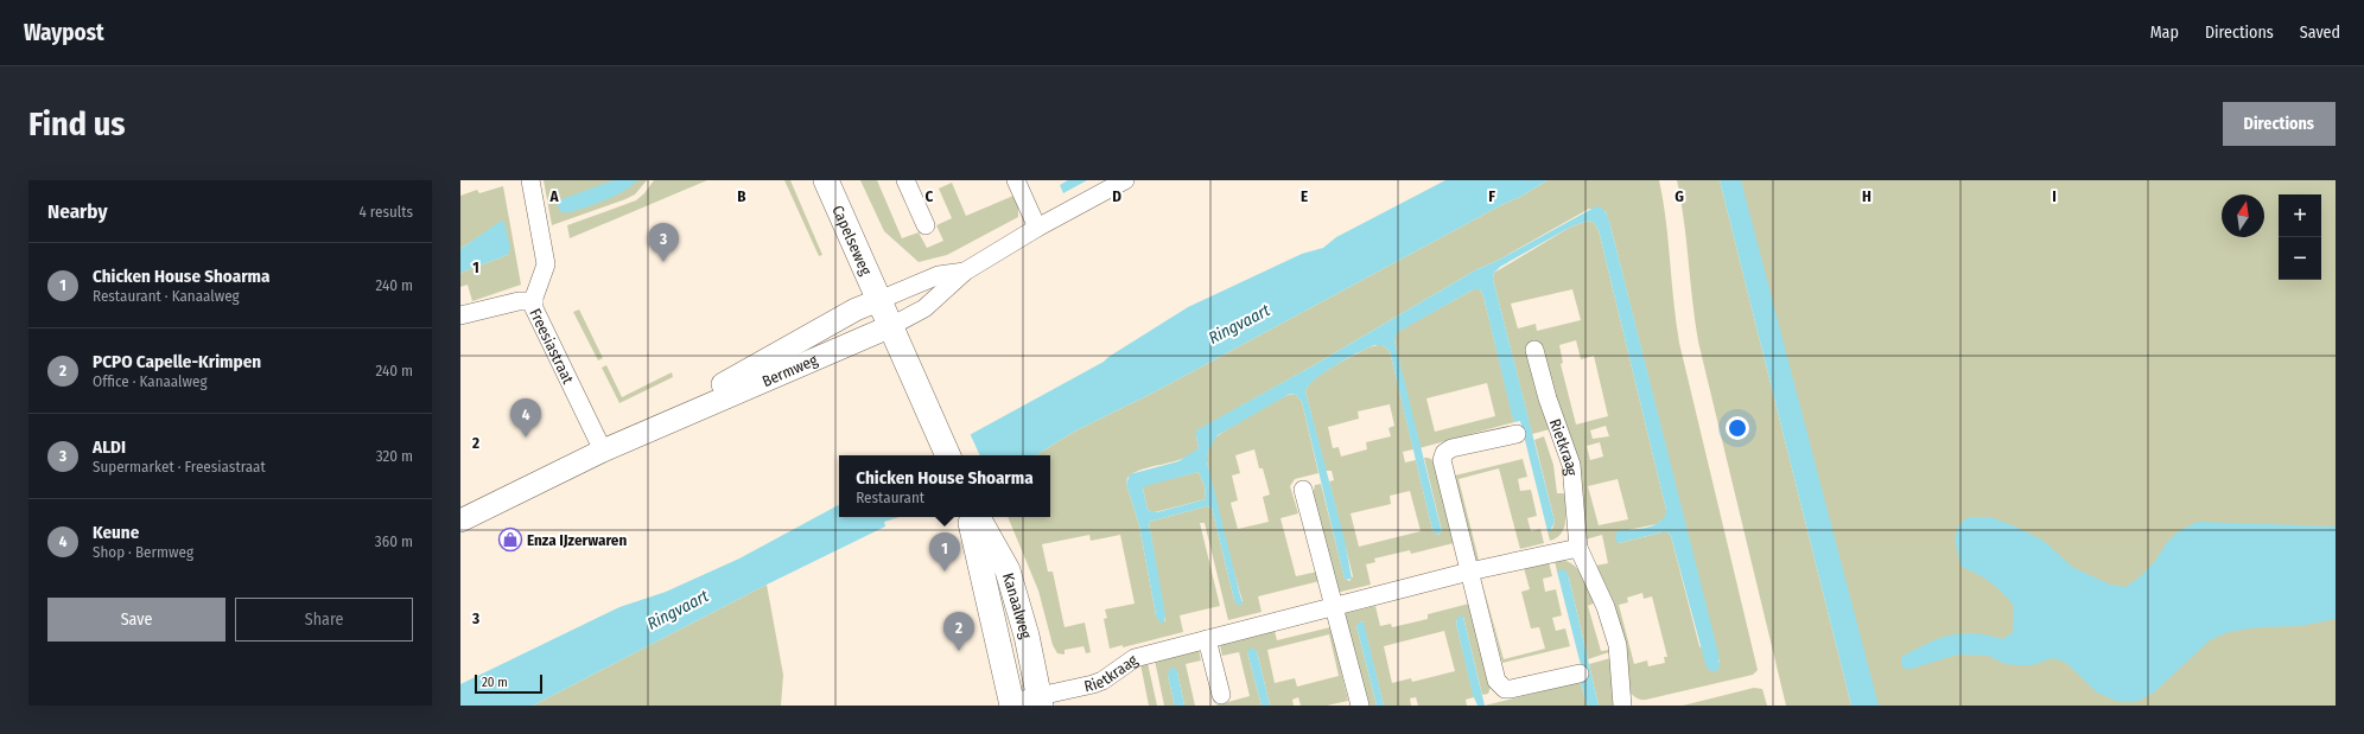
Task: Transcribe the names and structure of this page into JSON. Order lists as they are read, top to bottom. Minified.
{"streets":{"main road":["Capelseweg","Kanaalweg"],"street":["Freesiastraat","Bermweg","Rietkraag"]},"crossings":[["Capelseweg","Bermweg"],["Freesiastraat","Bermweg"],["Rietkraag","Kanaalweg"]],"water":["Ringvaart"],"places":{"shop":["Enza IJzerwaren"]},"scale_bar":"20 m","north":"top","page":{"header":"Waypost","nav":["Map","Directions","Saved"],"buttons":["Directions",["Save","Share"]],"title":"Find us","heading":["Nearby","4 results"],"map_buttons":["+","−"],"pins":["3","4","1","2"],"list":[{"mark":"1","name":"Chicken House Shoarma","note":"Restaurant · Kanaalweg","value":"240 m"},{"mark":"2","name":"PCPO Capelle-Krimpen","note":"Office · Kanaalweg","value":"240 m"},{"mark":"3","name":"ALDI","note":"Supermarket · Freesiastraat","value":"320 m"},{"mark":"4","name":"Keune","note":"Shop · Bermweg","value":"360 m"}],"popup":["Chicken House Shoarma","Restaurant"],"scale":"20 m"},"grid":{"columns":["A","B","C","D","E","F","G","H","I"],"rows":["1","2","3"]}}
